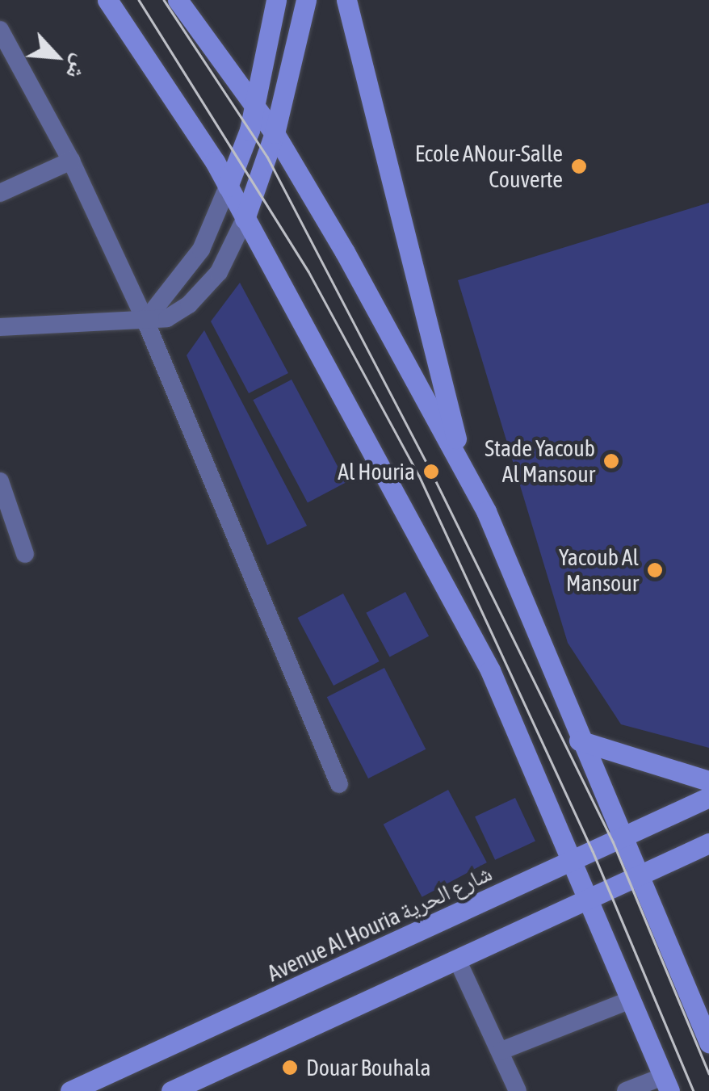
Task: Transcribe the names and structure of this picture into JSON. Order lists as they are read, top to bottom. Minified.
{"streets":{"main road":["Avenue Al Houria شارع الحرية"]},"places":["Ecole ANour-Salle Couverte","Stade Yacoub Al Mansour","Al Houria","Yacoub Al Mansour","Douar Bouhala"],"north":"bottom right"}
